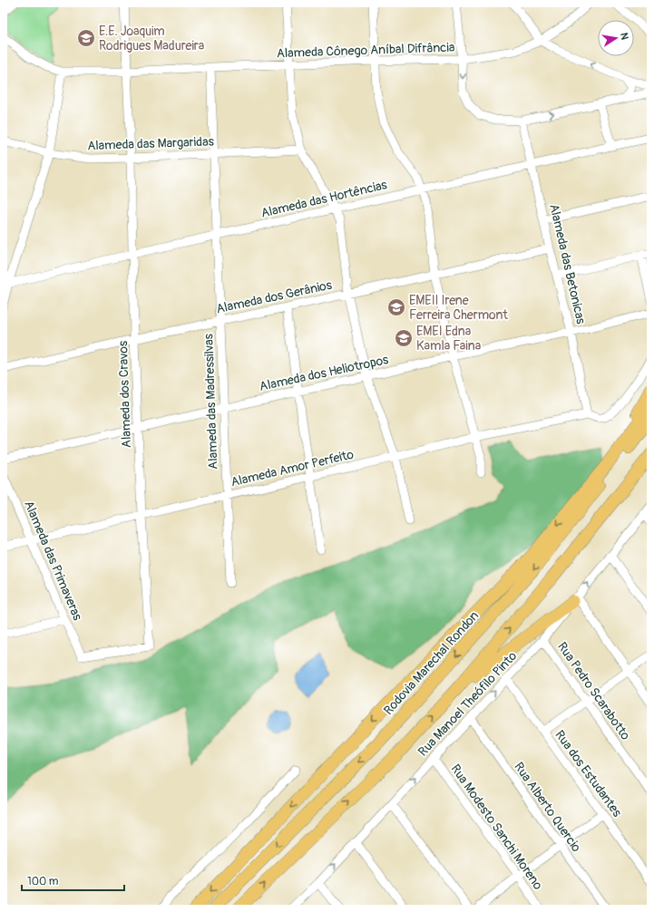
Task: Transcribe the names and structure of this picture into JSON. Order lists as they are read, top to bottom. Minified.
{"streets":{"highway":["Rodovia Marechal Rondon"],"street":["Alameda Cônego Aníbal Difrância","Alameda das Margaridas","Alameda das Hortências","Alameda das Betonicas","Alameda dos Gerânios","Alameda dos Heliotropos","Alameda dos Cravos","Alameda das Madressilvas","Alameda Amor Perfeito","Alameda das Primaveras","Rua Pedro Scarabotto","Rua Manoel Theófilo Pinto","Rua dos Estudantes","Rua Alberto Quercio","Rua Modesto Sanchi Moreno"]},"crossings":[["Alameda Cônego Aníbal Difrância","Alameda dos Cravos"],["Alameda Cônego Aníbal Difrância","Alameda das Madressilvas"],["Alameda das Margaridas","Alameda dos Cravos"],["Alameda das Margaridas","Alameda das Madressilvas"],["Alameda das Hortências","Alameda das Betonicas"],["Alameda das Hortências","Alameda dos Cravos"],["Alameda das Hortências","Alameda das Madressilvas"],["Alameda das Betonicas","Alameda dos Gerânios"],["Alameda das Betonicas","Alameda dos Heliotropos"],["Alameda das Betonicas","Alameda Amor Perfeito"],["Alameda dos Gerânios","Alameda dos Cravos"],["Alameda dos Gerânios","Alameda das Madressilvas"],["Alameda dos Heliotropos","Alameda dos Cravos"],["Alameda dos Heliotropos","Alameda das Madressilvas"],["Alameda dos Cravos","Alameda Amor Perfeito"],["Alameda dos Cravos","Alameda das Primaveras"],["Alameda das Madressilvas","Alameda Amor Perfeito"],["Alameda Amor Perfeito","Alameda das Primaveras"],["Rua Pedro Scarabotto","Rua Manoel Theófilo Pinto"],["Rua Manoel Theófilo Pinto","Rua dos Estudantes"],["Rua Manoel Theófilo Pinto","Rua Alberto Quercio"],["Rua Manoel Theófilo Pinto","Rua Modesto Sanchi Moreno"]],"one_way":["Rua Manoel Theófilo Pinto"],"places":{"school or university":["E.E. Joaquim Rodrigues Madureira","EMEII Irene Ferreira Chermont","EMEI Edna Kamla Faina"]},"scale_bar":"100 m","north":"right"}
